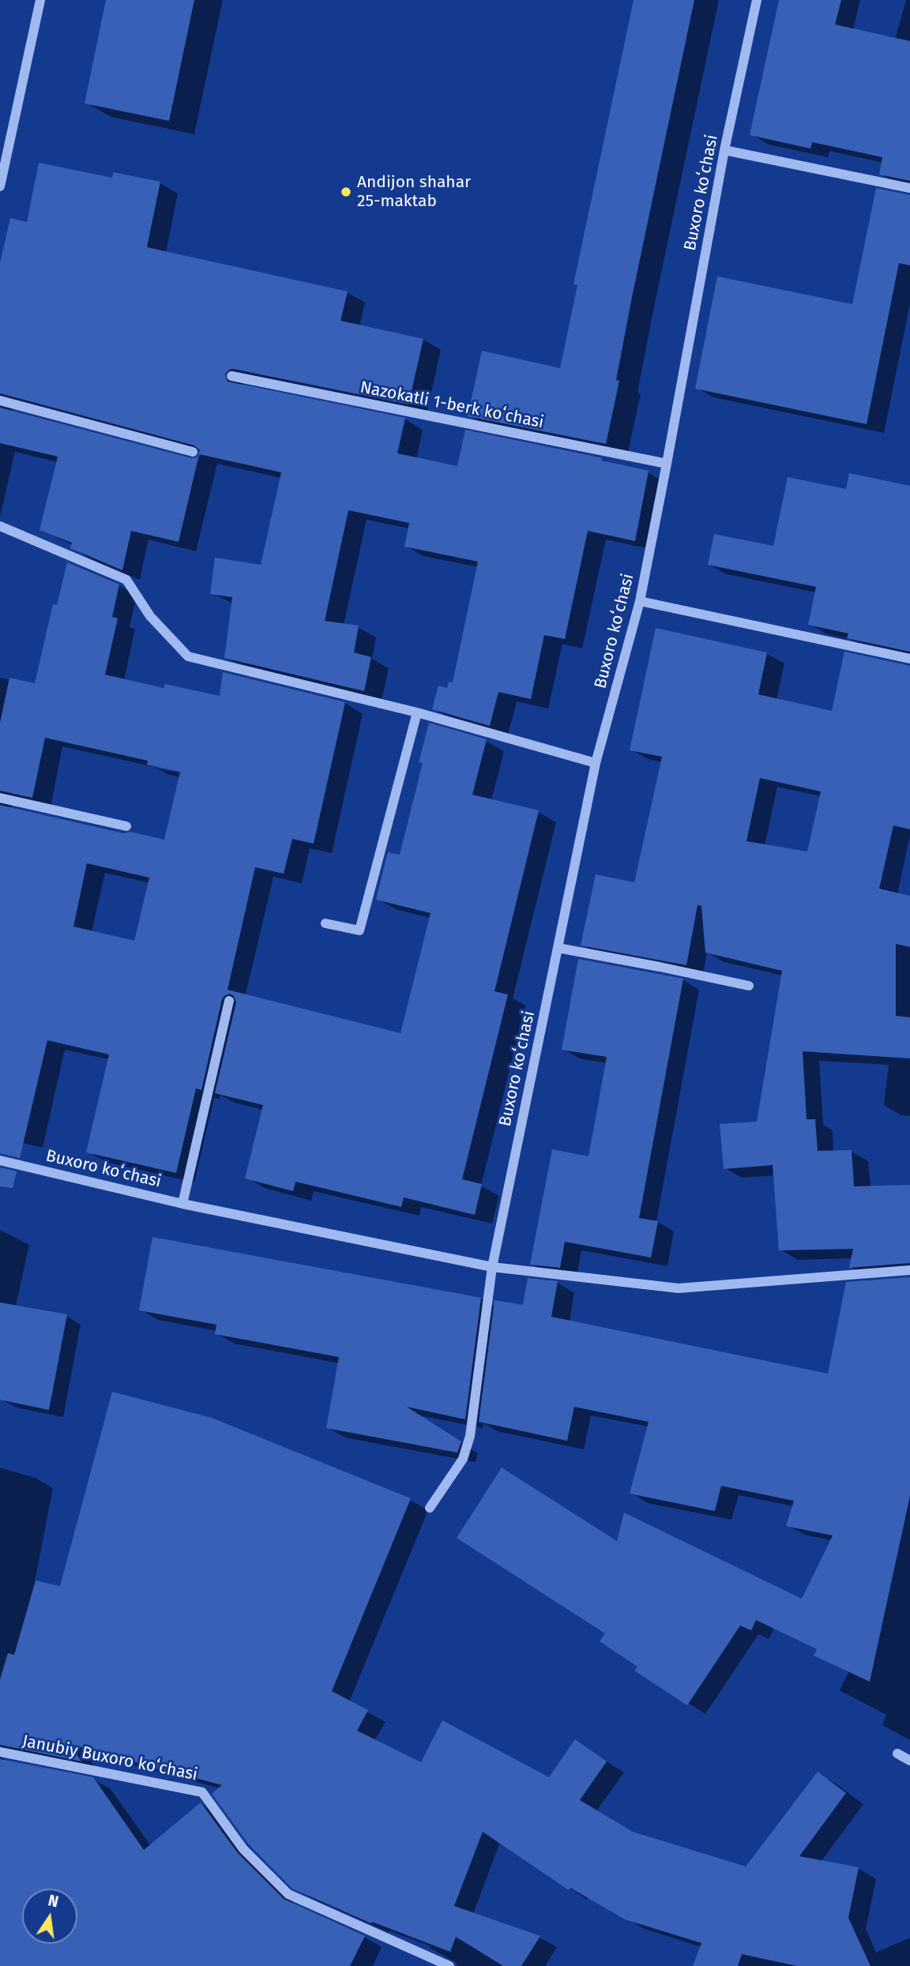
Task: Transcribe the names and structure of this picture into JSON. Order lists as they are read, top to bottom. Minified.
{"streets":{"street":["Buxoro koʻchasi","Nazokatli 1-berk koʻchasi","Janubiy Buxoro koʻchasi"]},"crossings":[["Buxoro koʻchasi","Nazokatli 1-berk koʻchasi"]],"places":["Andijon shahar 25-maktab"],"north":"top"}
